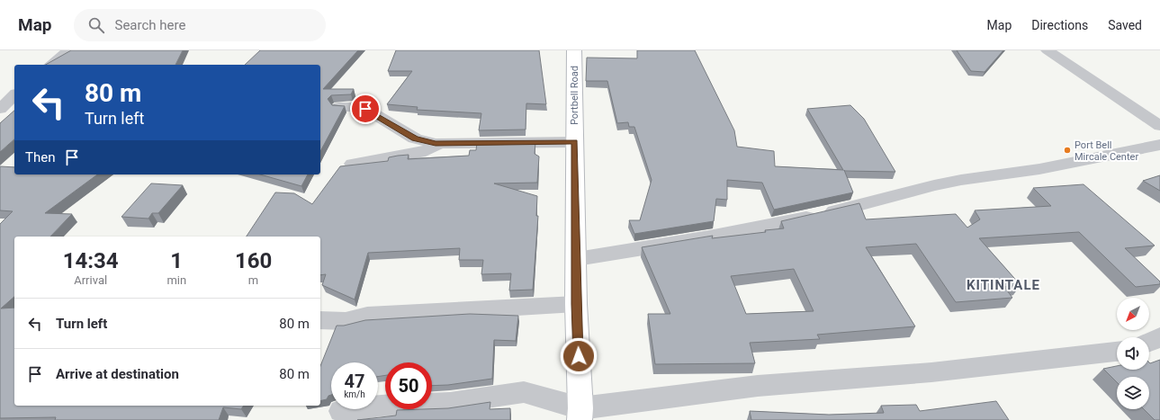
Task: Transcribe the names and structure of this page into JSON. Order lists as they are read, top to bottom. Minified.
{"streets":{"main road":["Portbell Road"]},"districts":["KITINTALE"],"places":["Port Bell Mircale Center"],"north":"bottom left","page":{"header":"Map","search":"Search here","nav":["Map","Directions","Saved"],"turn":["80 m","Turn left"],"then":"Then","eta":["14:34","Arrival","1","min","160","m"],"list":[{"name":"Turn left","value":"80 m"},{"name":"Arrive at destination","value":"80 m"}],"speed":"47 km/h","limit":"50"}}
